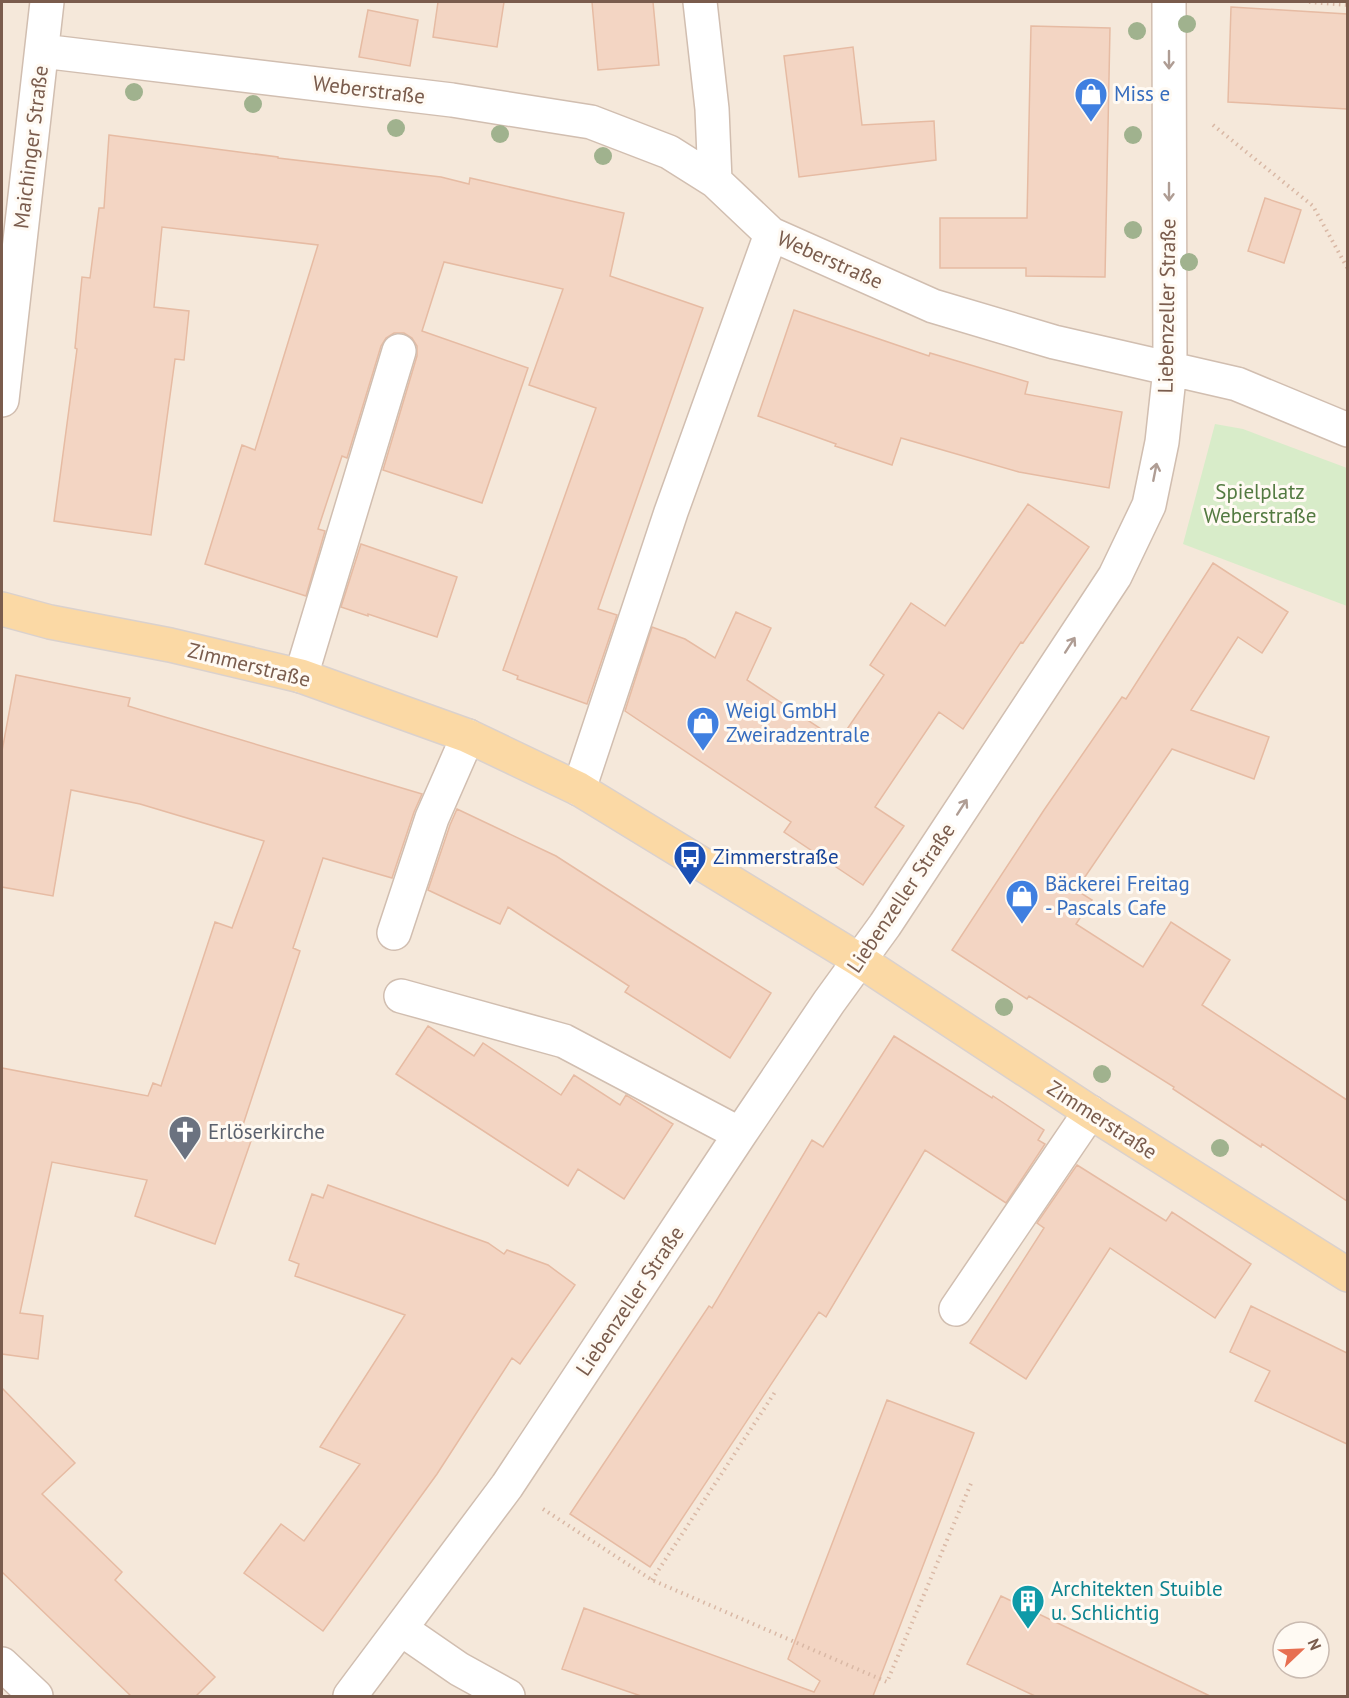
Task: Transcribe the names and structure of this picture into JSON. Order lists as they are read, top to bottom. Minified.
{"streets":{"main road":["Zimmerstraße"],"street":["Weberstraße","Maichinger Straße","Liebenzeller Straße"]},"crossings":[["Weberstraße","Maichinger Straße"],["Weberstraße","Liebenzeller Straße"],["Liebenzeller Straße","Zimmerstraße"]],"parks":["Spielplatz Weberstraße"],"places":{"shop":["Miss e","Weigl GmbH Zweiradzentrale","Bäckerei Freitag - Pascals Cafe"],"bus stop":["Zimmerstraße"],"church":["Erlöserkirche"],"building":["Architekten Stuible u. Schlichtig"]},"north":"top right"}
